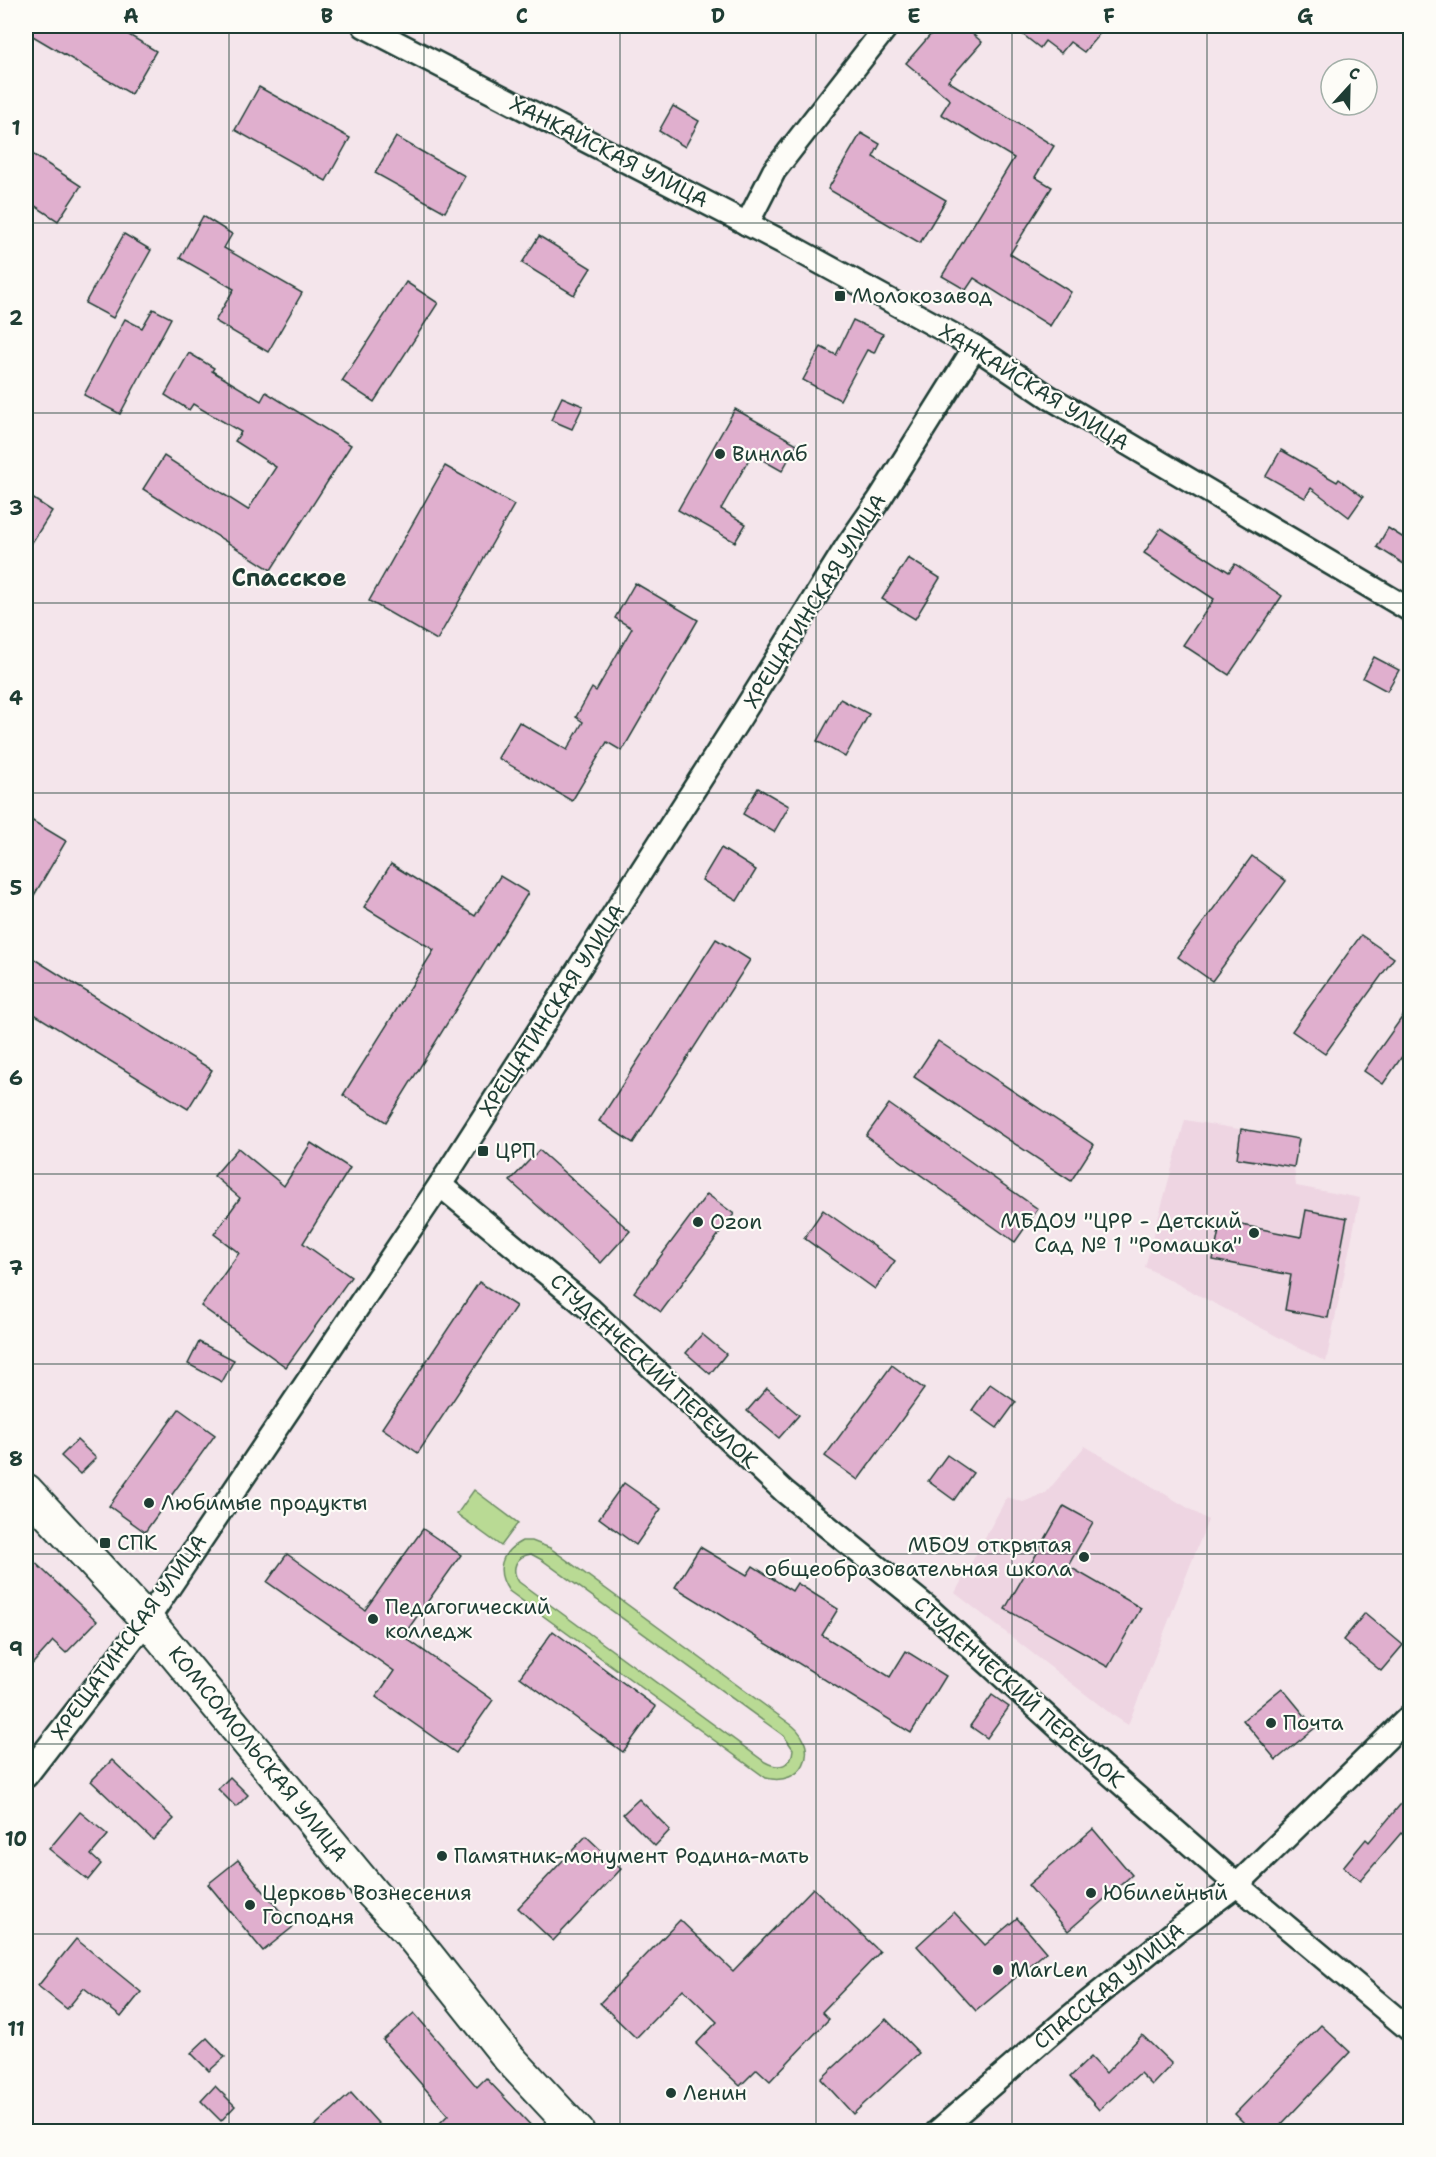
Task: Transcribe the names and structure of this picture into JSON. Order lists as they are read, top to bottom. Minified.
{"streets":{"street":["ХАНКАЙСКАЯ УЛИЦА","ХРЕЩАТИНСКАЯ УЛИЦА","СТУДЕНЧЕСКИЙ ПЕРЕУЛОК","КОМСОМОЛЬСКАЯ УЛИЦА","СПАССКАЯ УЛИЦА"]},"crossings":[["ХАНКАЙСКАЯ УЛИЦА","ХРЕЩАТИНСКАЯ УЛИЦА"],["ХРЕЩАТИНСКАЯ УЛИЦА","СТУДЕНЧЕСКИЙ ПЕРЕУЛОК"],["ХРЕЩАТИНСКАЯ УЛИЦА","КОМСОМОЛЬСКАЯ УЛИЦА"],["СТУДЕНЧЕСКИЙ ПЕРЕУЛОК","СПАССКАЯ УЛИЦА"]],"districts":["Спасское"],"places":{"transit":["Молокозавод","ЦРП","СПК"],"other":["Винлаб","Ozon","МБДОУ \"ЦРР - Детский Сад № 1 \"Ромашка\"","Любимые продукты","МБОУ открытая общеобразовательная школа","Педагогический колледж","Почта","Памятник-монумент Родина-мать","Юбилейный","Церковь Вознесения Господня","MarLen","Ленин"]},"north":"top","grid":{"columns":["A","B","C","D","E","F","G"],"rows":["1","2","3","4","5","6","7","8","9","10","11"]}}
